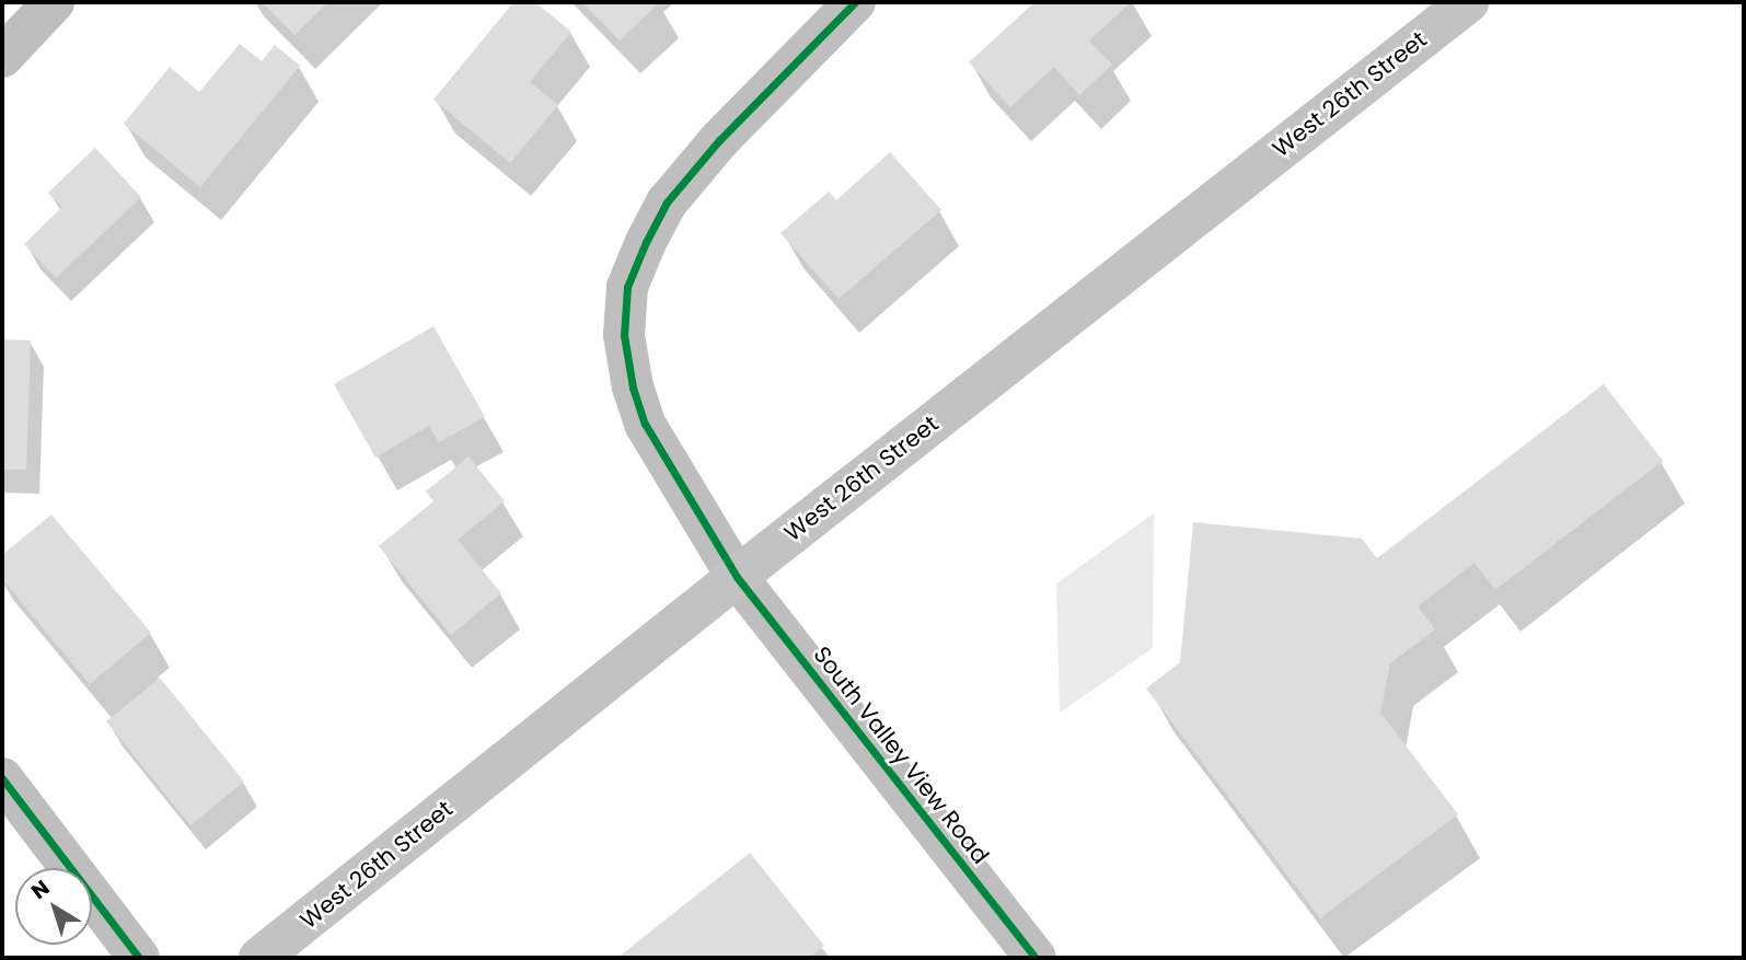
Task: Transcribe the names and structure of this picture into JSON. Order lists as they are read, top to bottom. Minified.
{"streets":{"main road":["West 26th Street"],"street":["South Valley View Road"]},"crossings":[["West 26th Street","South Valley View Road"]],"north":"top left"}
